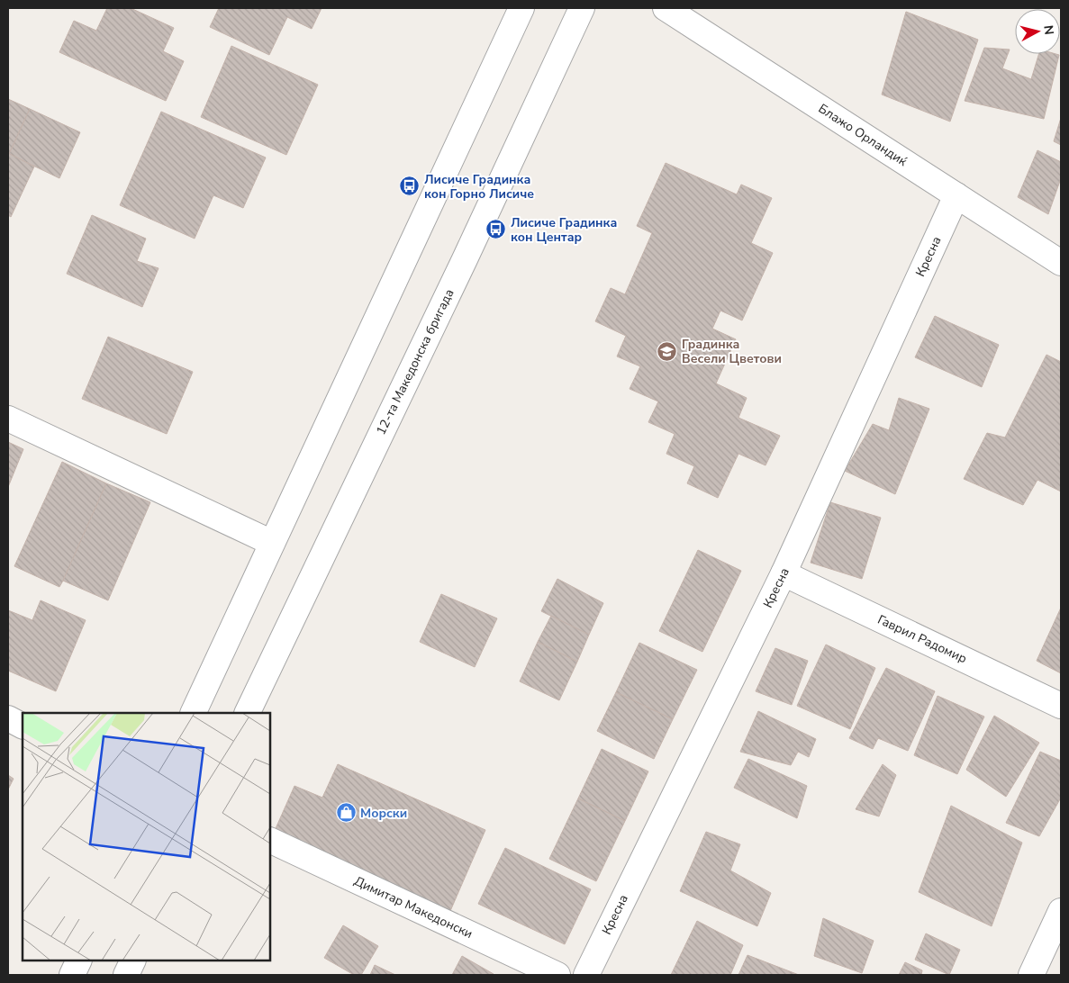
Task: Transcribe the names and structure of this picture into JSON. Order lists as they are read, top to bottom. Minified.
{"streets":{"street":["Блажо Орландиќ","Кресна","12-та Македонска бригада","Гаврил Радомир","Димитар Македонски"]},"crossings":[["Блажо Орландиќ","Кресна"],["Кресна","Гаврил Радомир"]],"places":{"bus stop":["Лисиче Градинка кон Горно Лисиче","Лисиче Градинка кон Центар"],"school or university":["Градинка Весели Цветови"],"shop":["Морски"]},"north":"right"}
